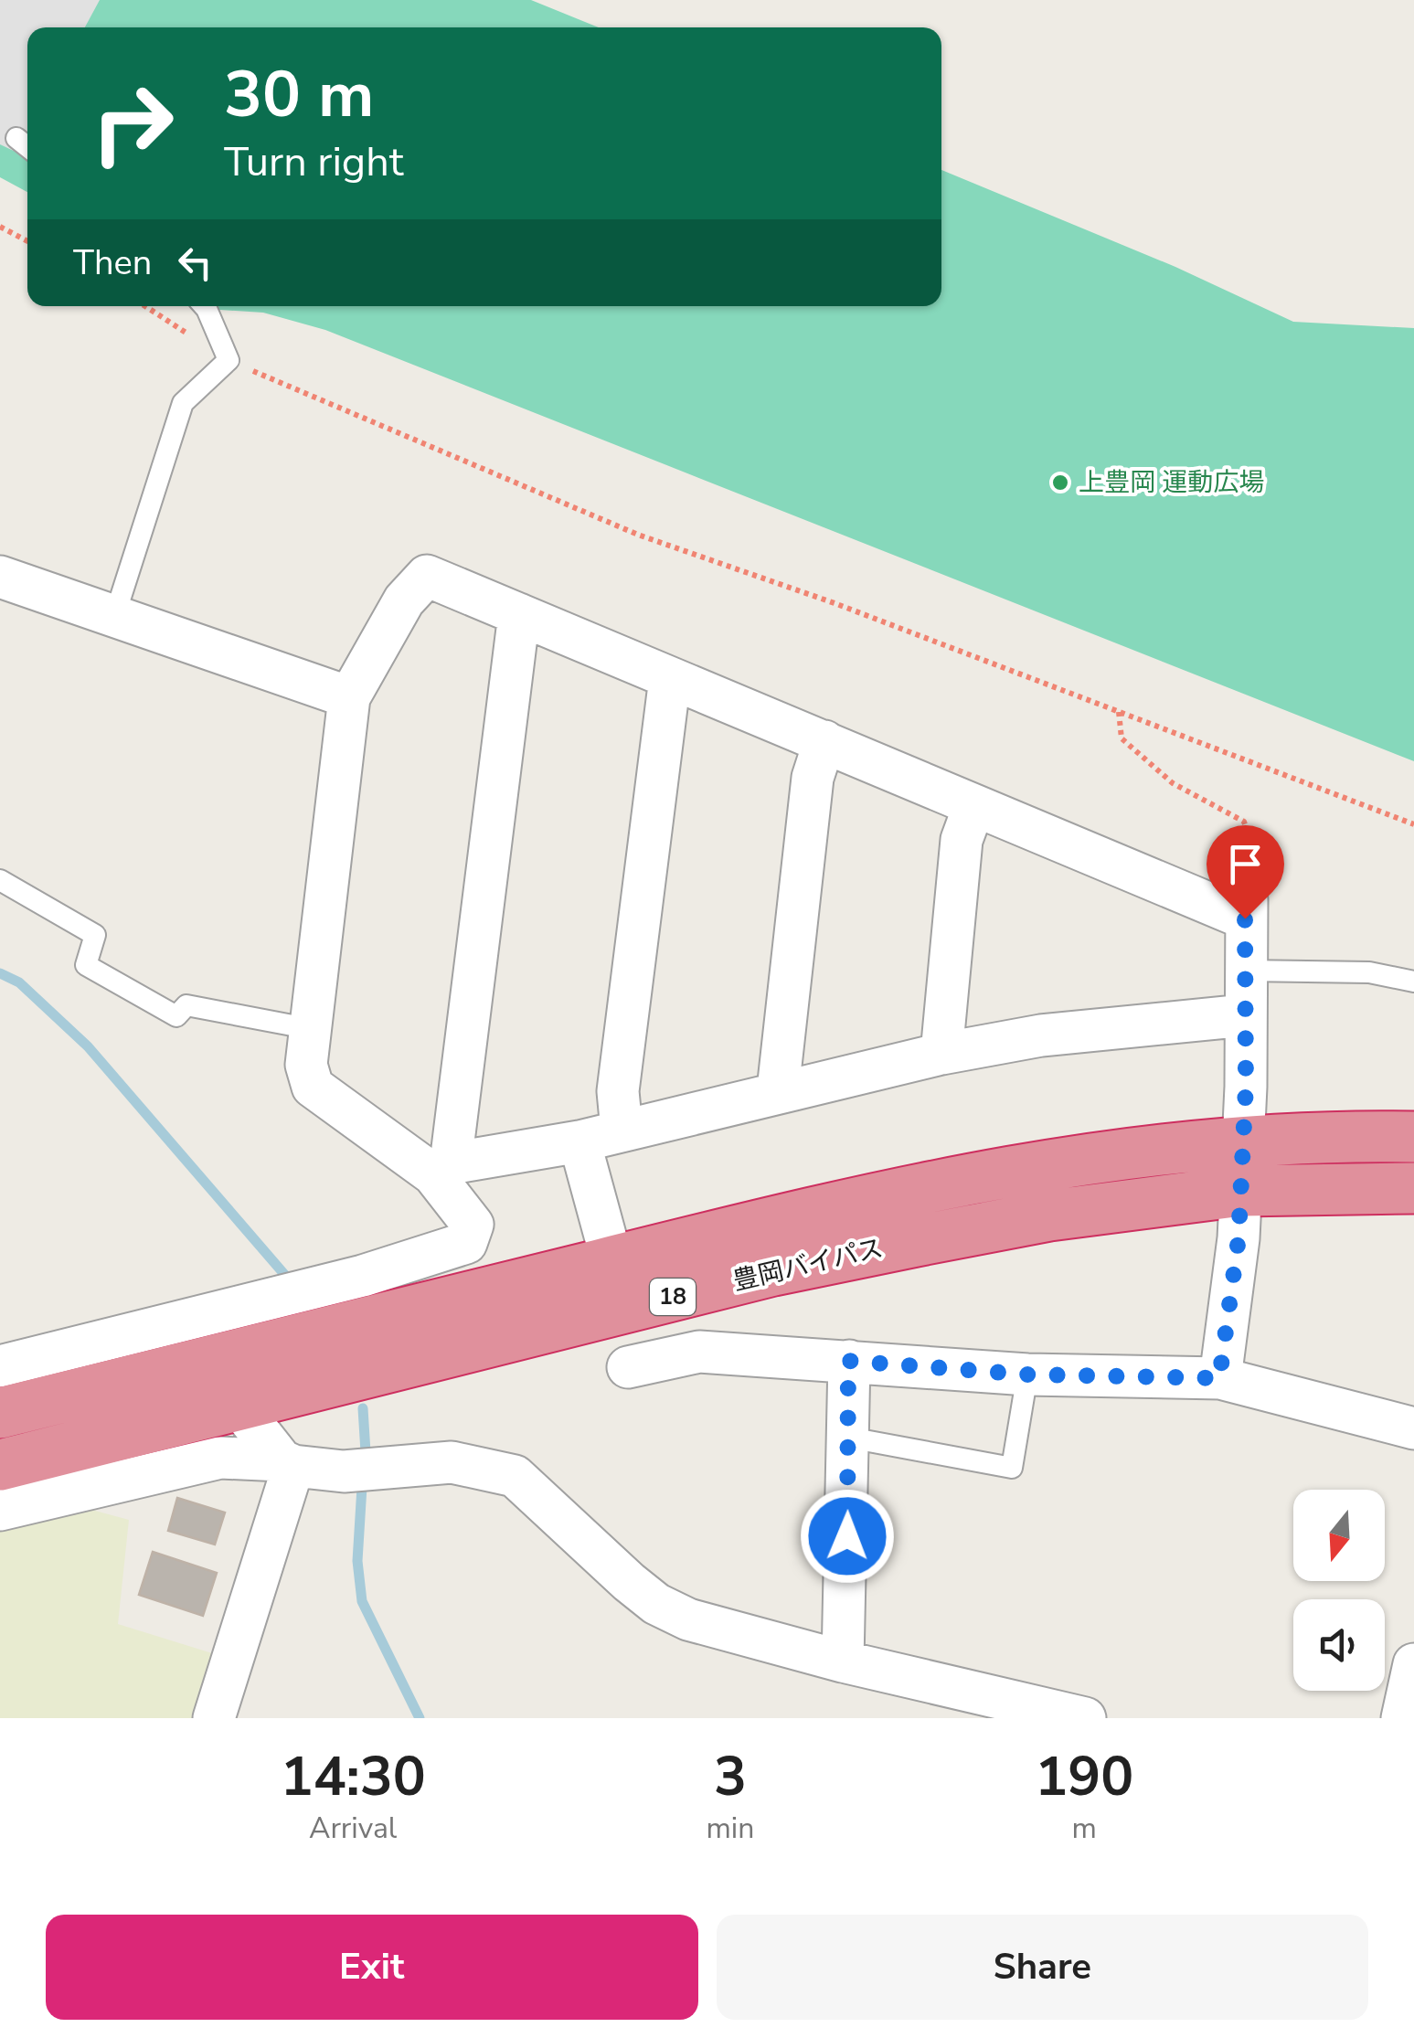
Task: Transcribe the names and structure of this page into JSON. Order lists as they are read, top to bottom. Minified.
{"streets":{"highway":["豊岡バイパス","18"]},"places":["上豊岡 運動広場"],"north":"bottom","page":{"turn":["30 m","Turn right"],"then":"Then","eta":["14:30","Arrival","3","min","190","m"],"buttons":["Exit","Share"]}}
